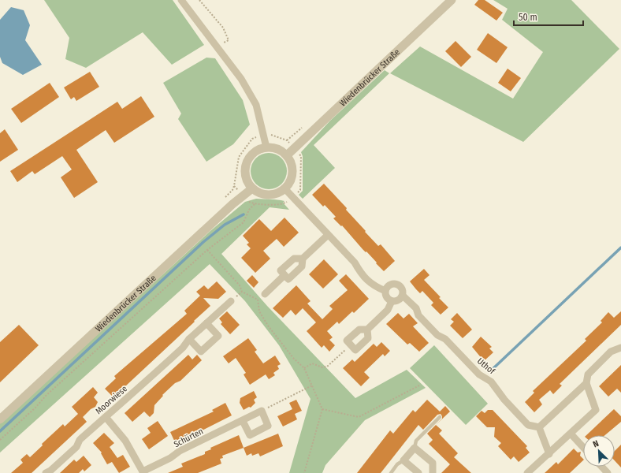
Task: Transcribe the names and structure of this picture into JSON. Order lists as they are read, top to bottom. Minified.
{"streets":{"street":["Wiedenbrücker Straße","Uthof","Moorwiese","Schürten"]},"crossings":[["Moorwiese","Schürten"]],"scale_bar":"50 m","north":"top left"}
